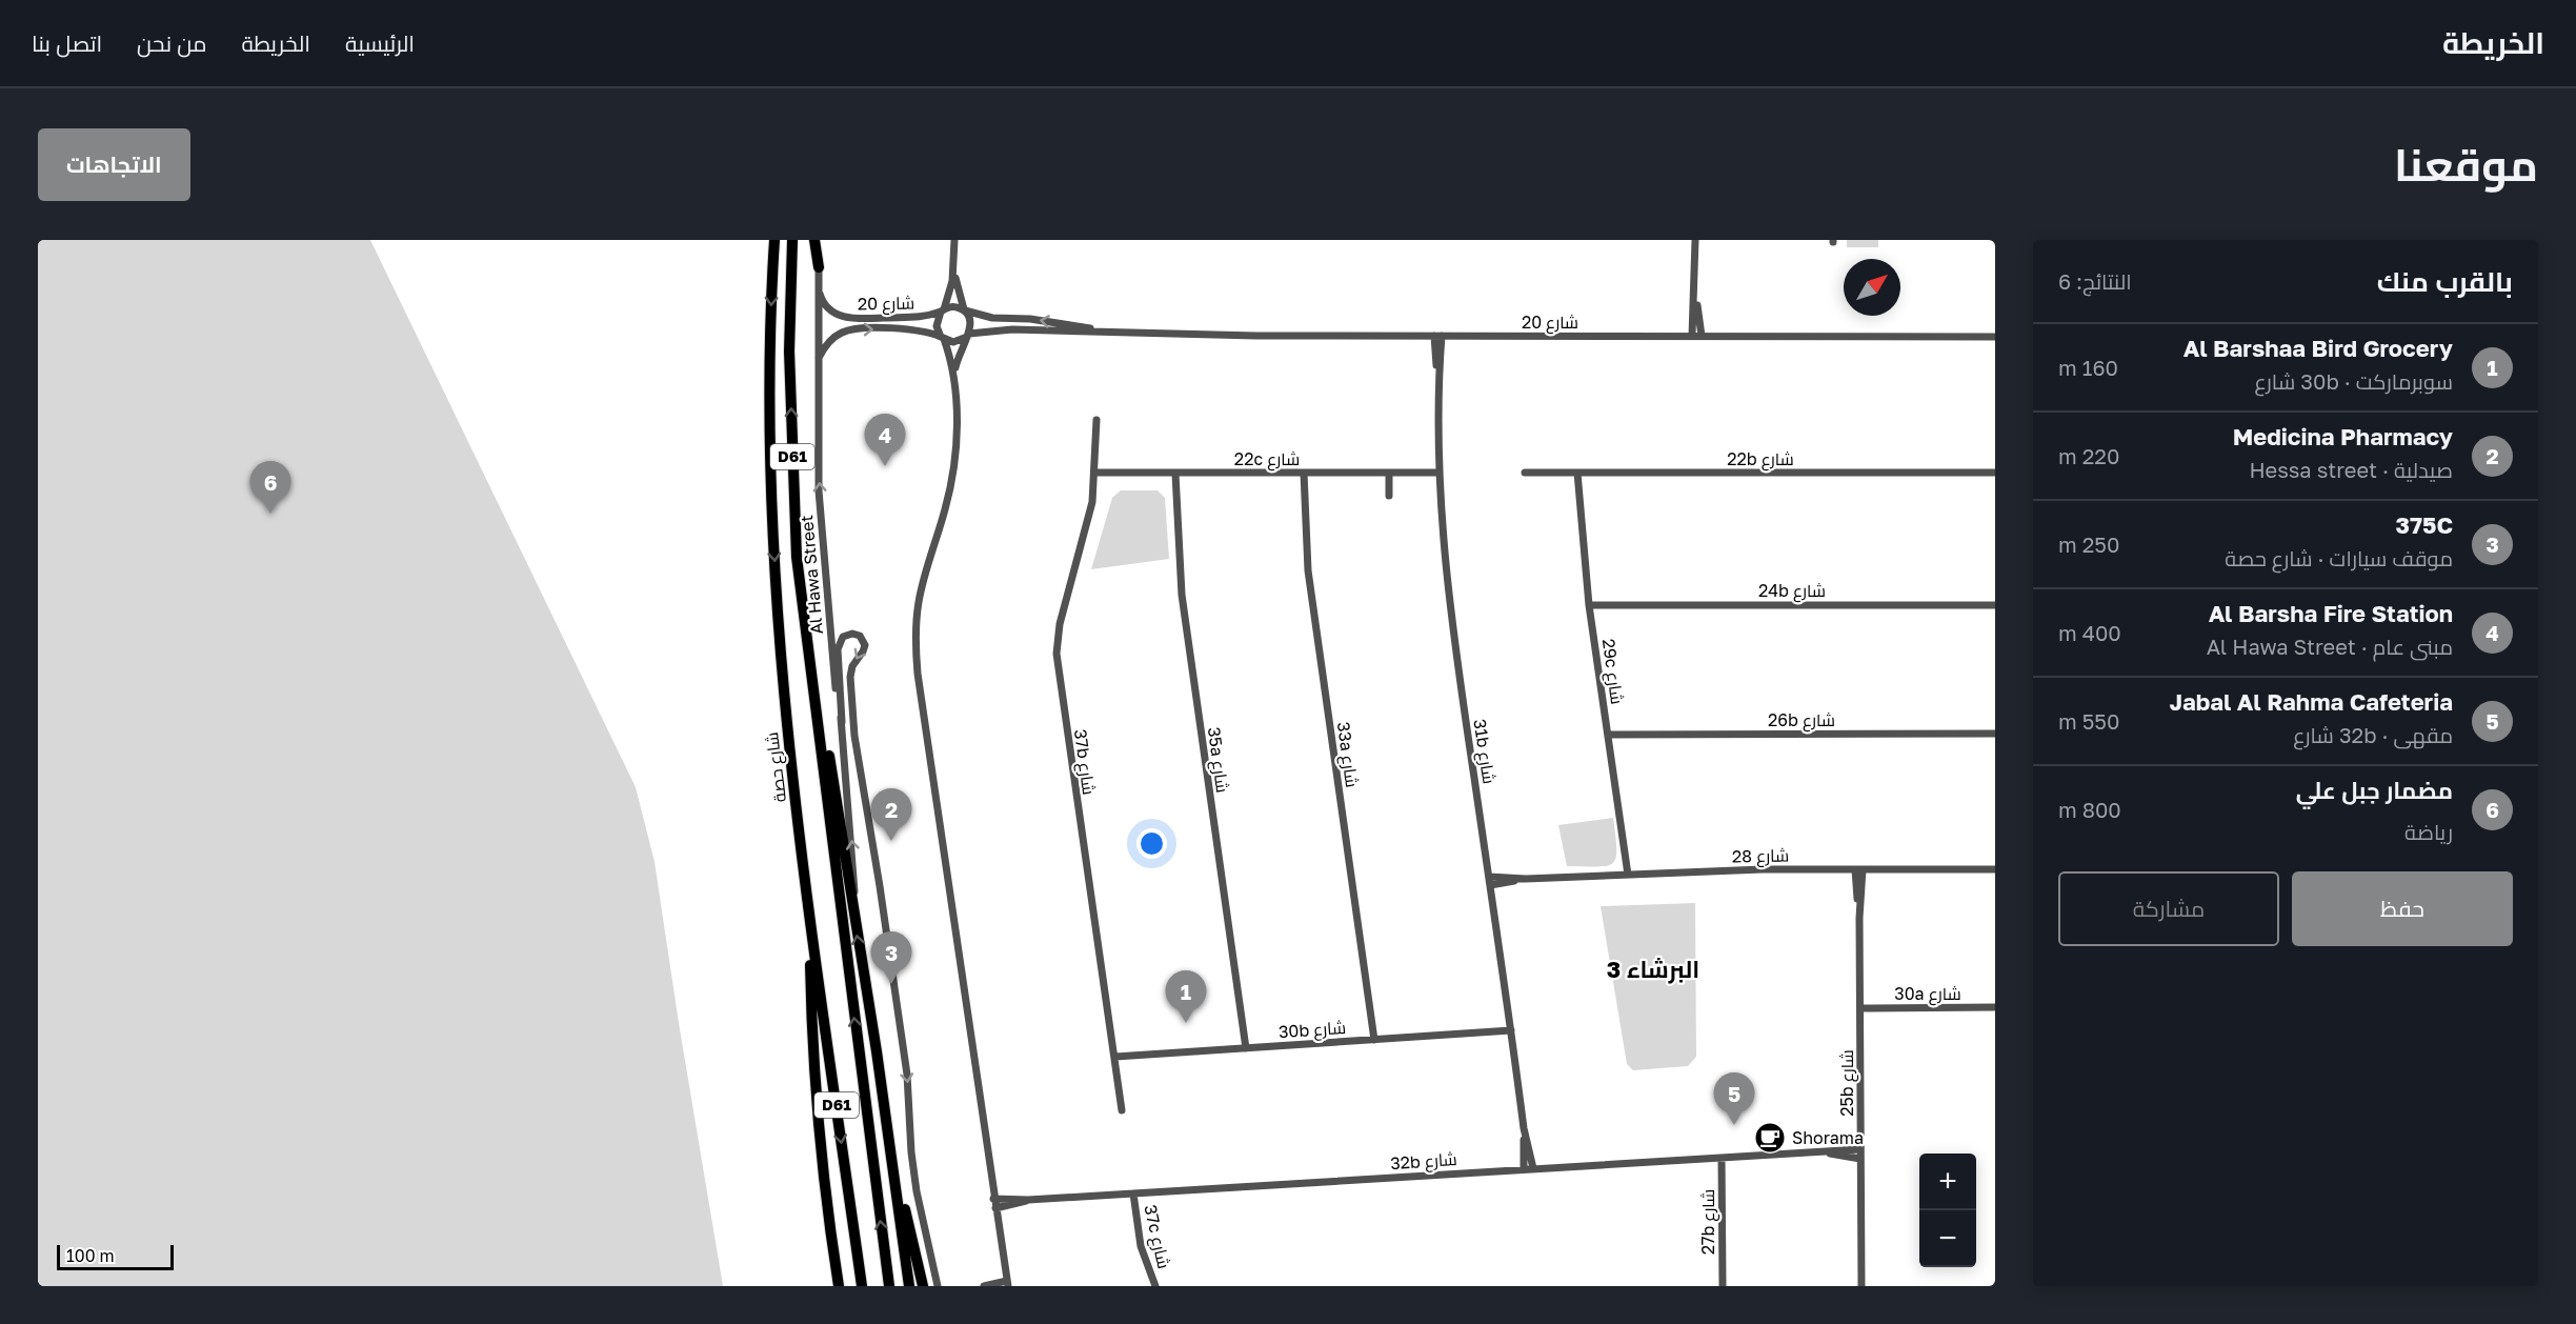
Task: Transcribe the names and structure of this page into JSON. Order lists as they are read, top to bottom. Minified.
{"streets":{"main road":["D61","شارع حصة"],"street":["شارع 20","22c شارع","22b شارع","Al Hawa Street","24b شارع","29c شارع","26b شارع","31b شارع","33a شارع","35a شارع","37b شارع","شارع 28","30a شارع","30b شارع","25b شارع","32b شارع","27b شارع","37c شارع"]},"crossings":[["شارع 20","Al Hawa Street"],["شارع 20","31b شارع"],["D61","Al Hawa Street"],["22c شارع","31b شارع"],["22c شارع","33a شارع"],["22c شارع","35a شارع"],["22c شارع","37b شارع"],["22b شارع","29c شارع"],["24b شارع","29c شارع"],["29c شارع","26b شارع"],["29c شارع","شارع 28"],["31b شارع","شارع 28"],["31b شارع","30b شارع"],["31b شارع","32b شارع"],["33a شارع","30b شارع"],["35a شارع","30b شارع"],["37b شارع","30b شارع"],["شارع 28","25b شارع"],["30a شارع","25b شارع"],["25b شارع","32b شارع"],["32b شارع","27b شارع"],["32b شارع","37c شارع"]],"one_way":["Al Hawa Street"],"districts":["البرشاء 3"],"places":{"cafe":["Shorama"]},"scale_bar":"100 m","north":"top right","page":{"header":"الخريطة","nav":["الرئيسية","الخريطة","من نحن","اتصل بنا"],"title":"موقعنا","buttons":["الاتجاهات",["حفظ","مشاركة"]],"heading":["بالقرب منك","النتائج: 6"],"list":[{"mark":"1","name":"Al Barshaa Bird Grocery","note":"سوبرماركت · 30b شارع","value":"160 m"},{"mark":"2","name":"Medicina Pharmacy","note":"صيدلية · Hessa street","value":"220 m"},{"mark":"3","name":"375C","note":"موقف سيارات · شارع حصة","value":"250 m"},{"mark":"4","name":"Al Barsha Fire Station","note":"مبنى عام · Al Hawa Street","value":"400 m"},{"mark":"5","name":"Jabal Al Rahma Cafeteria","note":"مقهى · 32b شارع","value":"550 m"},{"mark":"6","name":"مضمار جبل علي","note":"رياضة","value":"800 m"}],"pins":["4","6","2","3","1","5"],"map_buttons":["+","−"],"scale":"100 m"}}
